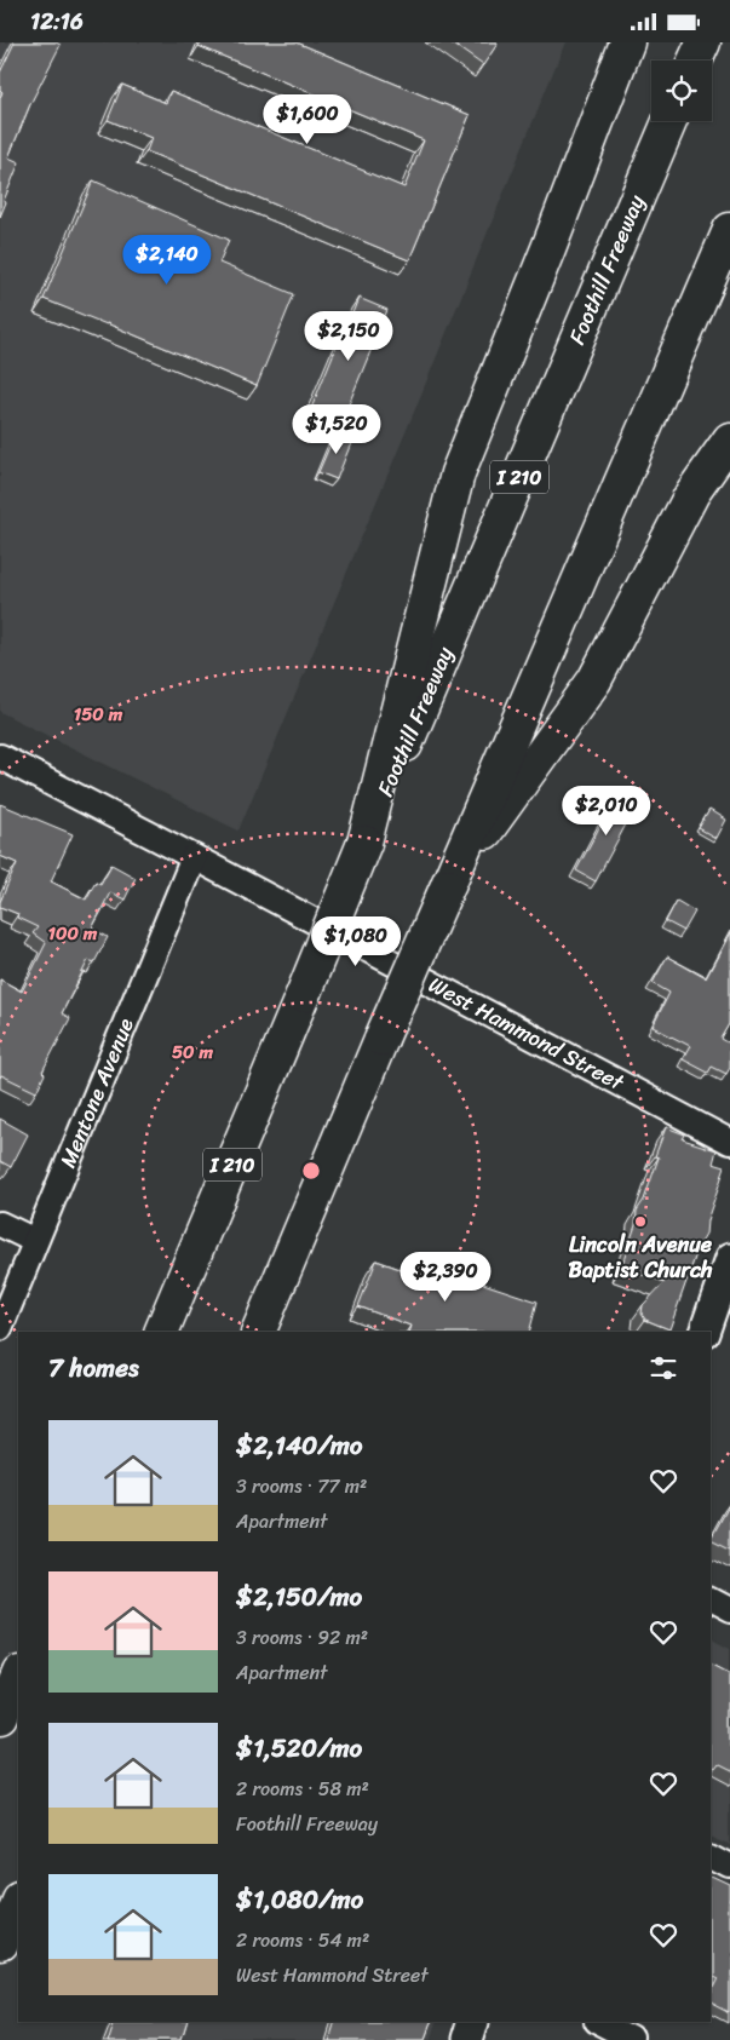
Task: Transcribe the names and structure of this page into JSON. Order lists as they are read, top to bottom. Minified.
{"streets":{"highway":["Foothill Freeway","I 210"],"street":["West Hammond Street","Mentone Avenue"]},"crossings":[["West Hammond Street","Mentone Avenue"]],"places":["Lincoln Avenue Baptist Church"],"page":{"status":"12:16","price":["$1,600","$2,140","$2,150","$1,520","$2,010","$1,080","$2,390"],"heading":"7 homes","list":[{"name":"$2,140/mo","note":"3 rooms · 77 m² · Apartment"},{"name":"$2,150/mo","note":"3 rooms · 92 m² · Apartment"},{"name":"$1,520/mo","note":"2 rooms · 58 m² · Foothill Freeway"},{"name":"$1,080/mo","note":"2 rooms · 54 m² · West Hammond Street"}]},"rings":["150 m","100 m","50 m"]}
